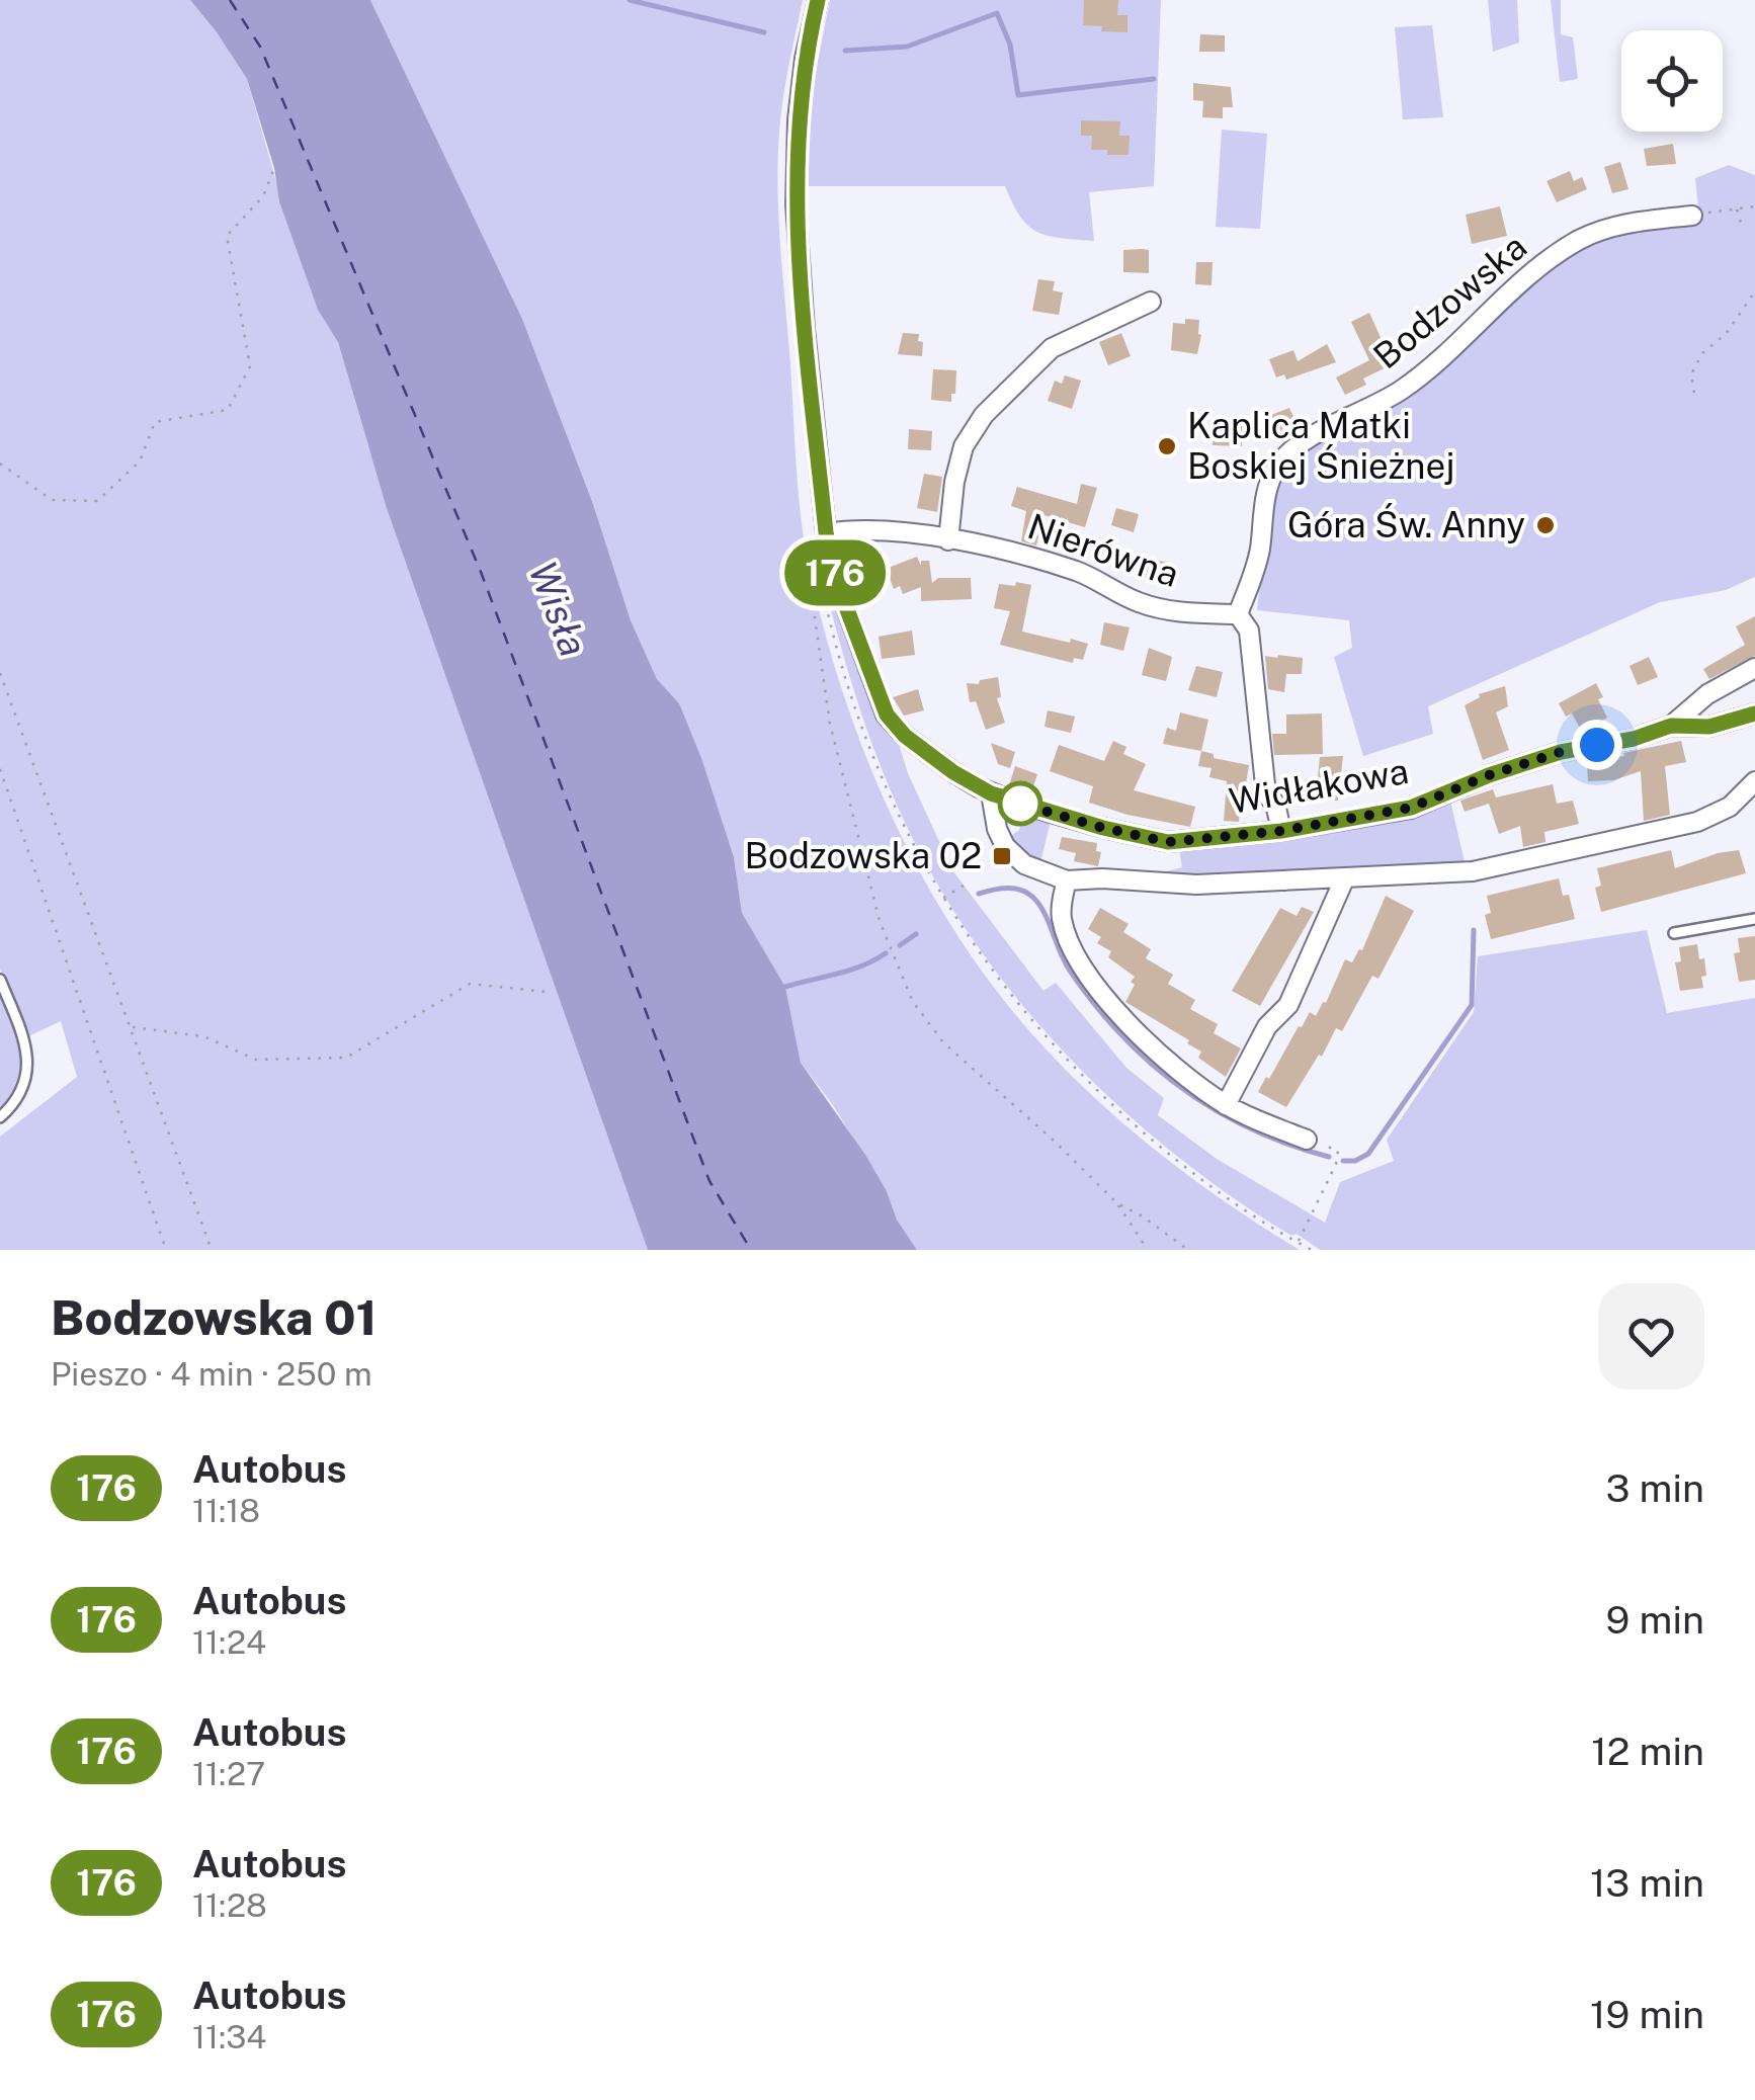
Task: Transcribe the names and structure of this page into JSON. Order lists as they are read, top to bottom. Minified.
{"streets":{"street":["Bodzowska","Nierówna","Widłakowa"]},"crossings":[["Bodzowska","Nierówna"],["Nierówna","Widłakowa"]],"water":["Wisła"],"places":{"other":["Kaplica Matki Boskiej Śnieżnej","Góra Św. Anny"],"transit":["Bodzowska 02"]},"lines":["bus line 176"],"page":{"on_map":"176","heading":["Bodzowska 01","Pieszo · 4 min · 250 m"],"list":[{"mark":"176","name":"Autobus","note":"11:18","value":"3 min"},{"mark":"176","name":"Autobus","note":"11:24","value":"9 min"},{"mark":"176","name":"Autobus","note":"11:27","value":"12 min"},{"mark":"176","name":"Autobus","note":"11:28","value":"13 min"},{"mark":"176","name":"Autobus","note":"11:34","value":"19 min"}]}}
